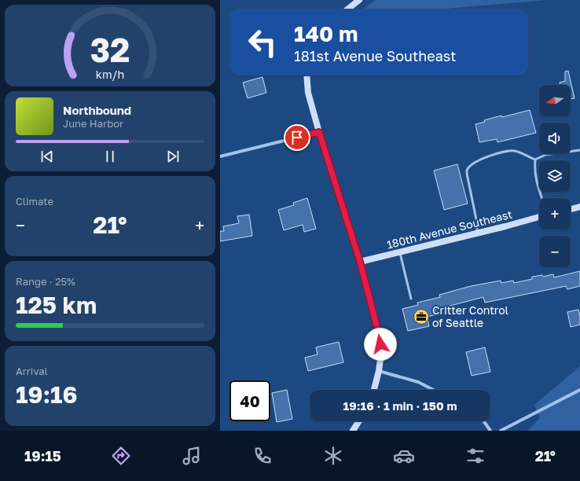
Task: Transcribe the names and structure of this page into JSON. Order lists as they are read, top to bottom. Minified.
{"streets":{"street":["180th Avenue Southeast"]},"places":{"office":["Critter Control of Seattle"]},"north":"left","page":{"turn":["140 m","181st Avenue Southeast"],"map_buttons":["+","−"],"song":["Northbound","June Harbor"],"tile":["Climate",["Range · 25%","125 km"],["Arrival","19:16"]],"heat":["−","21°","+"],"limit":"40","trip":"19:16 · 1 min · 150 m","tabs":["19:15","21°"],"gauge":["32","km/h"]}}
